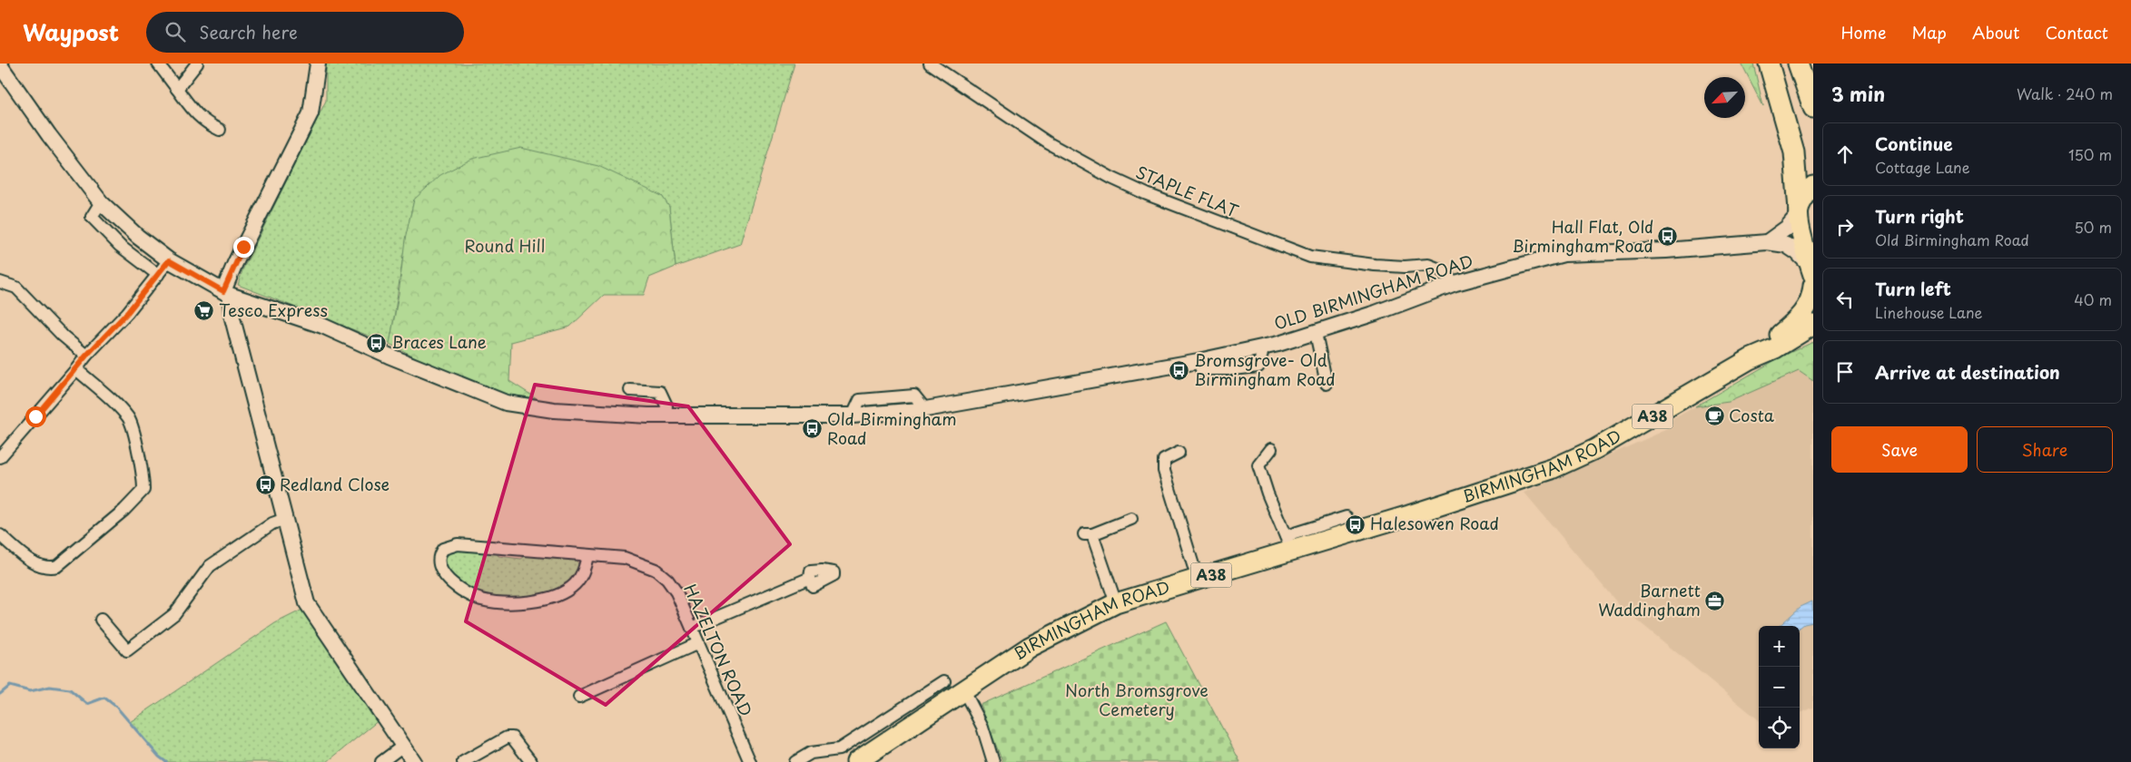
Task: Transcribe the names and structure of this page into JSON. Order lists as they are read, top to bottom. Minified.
{"streets":{"highway":["A38","BIRMINGHAM ROAD"],"main road":["OLD BIRMINGHAM ROAD"],"street":["STAPLE FLAT","HAZELTON ROAD"]},"crossings":[["STAPLE FLAT","OLD BIRMINGHAM ROAD"]],"parks":["Round Hill","North Bromsgrove Cemetery"],"places":{"bus stop":["Hall Flat, Old Birmingham Road","Braces Lane","Bromsgrove- Old Birmingham Road","Old Birmingham Road","Redland Close","Halesowen Road"],"supermarket":["Tesco Express"],"cafe":["Costa"],"office":["Barnett Waddingham"]},"north":"bottom left","page":{"header":"Waypost","search":"Search here","nav":["Home","Map","About","Contact"],"heading":["3 min","Walk · 240 m"],"list":[["Continue","Cottage Lane","150 m"],["Turn right","Old Birmingham Road","50 m"],["Turn left","Linehouse Lane","40 m"],"Arrive at destination"],"buttons":["Save","Share"],"map_buttons":["+","−"]}}
